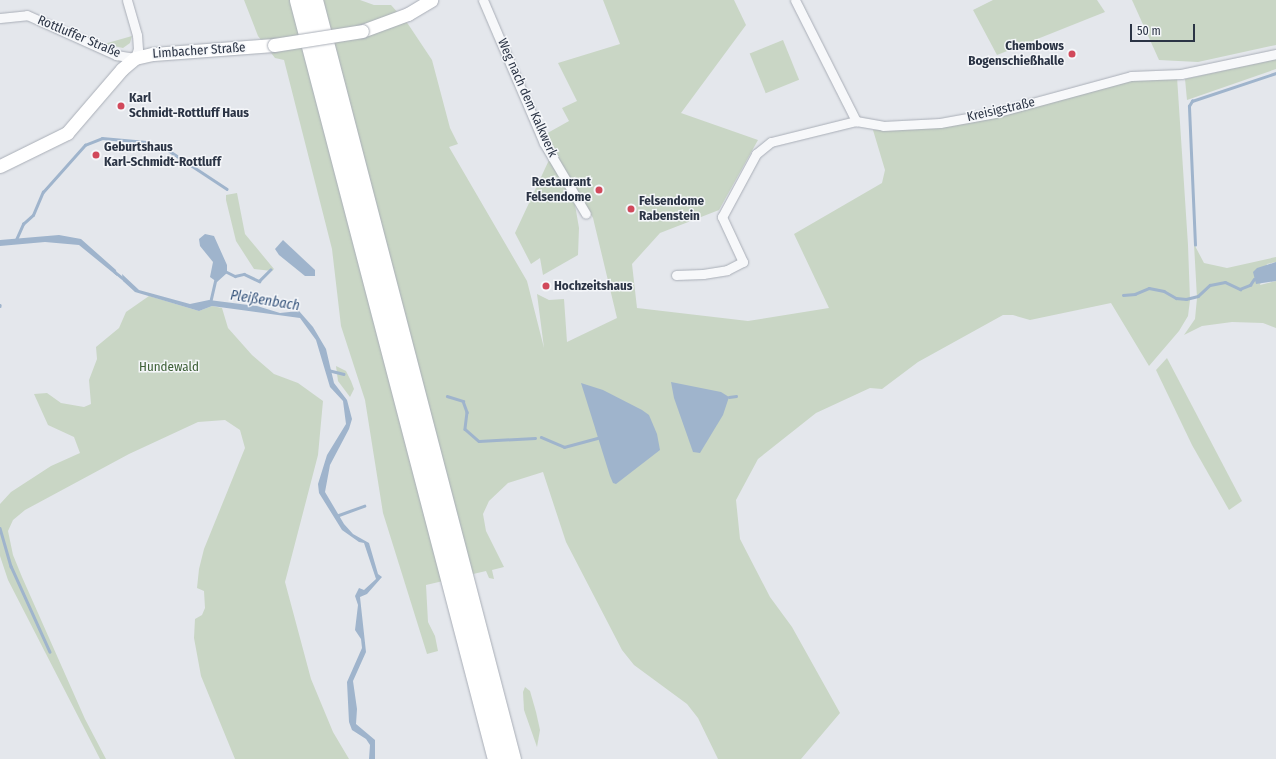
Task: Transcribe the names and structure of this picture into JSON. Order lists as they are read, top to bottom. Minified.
{"streets":{"street":["Rottluffer Straße","Limbacher Straße","Weg nach dem Kalkwerk","Kreisigstraße"]},"crossings":[["Rottluffer Straße","Limbacher Straße"]],"water":["Pleißenbach"],"parks":["Hundewald"],"places":["Chembows Bogenschießhalle","Karl Schmidt-Rottluff Haus","Geburtshaus Karl-Schmidt-Rottluff","Restaurant Felsendome","Felsendome Rabenstein","Hochzeitshaus"],"scale_bar":"50 m"}
